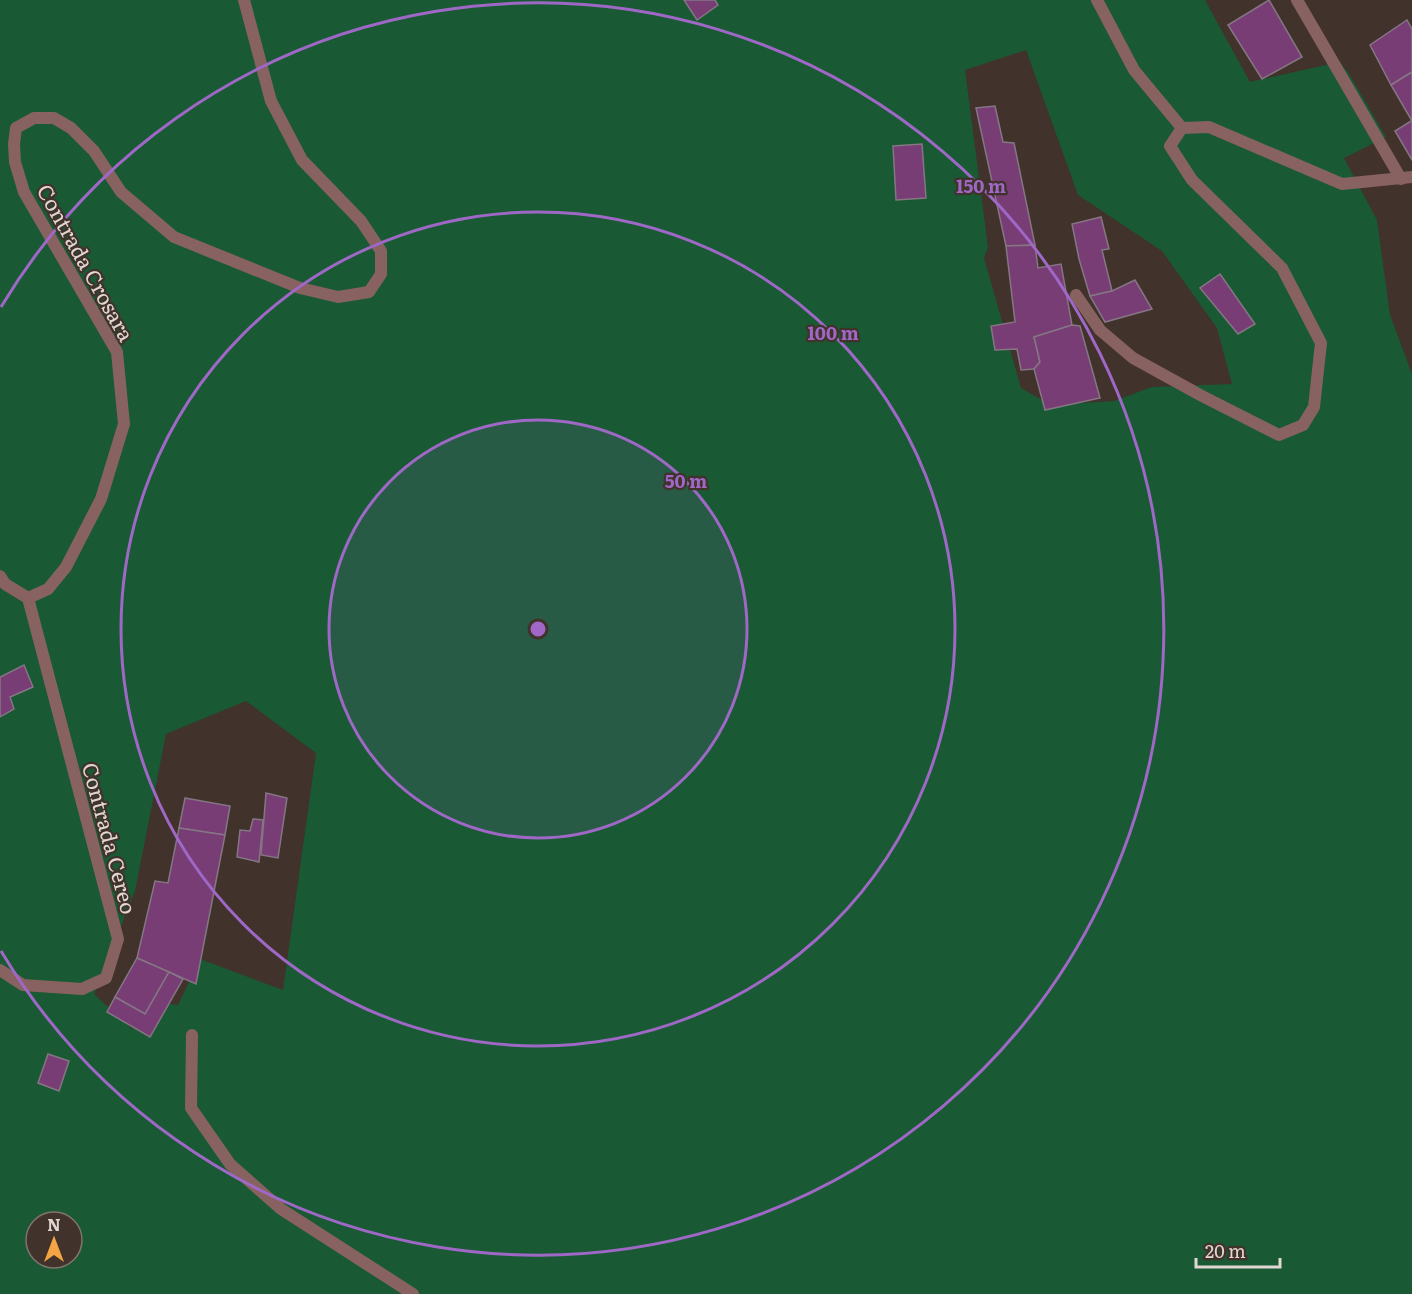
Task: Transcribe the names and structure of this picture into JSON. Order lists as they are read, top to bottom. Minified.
{"streets":{"street":["Contrada Crosara","Contrada Cereo"]},"crossings":[["Contrada Crosara","Contrada Cereo"]],"scale_bar":"20 m","north":"top","rings":["150 m","100 m","50 m"]}
